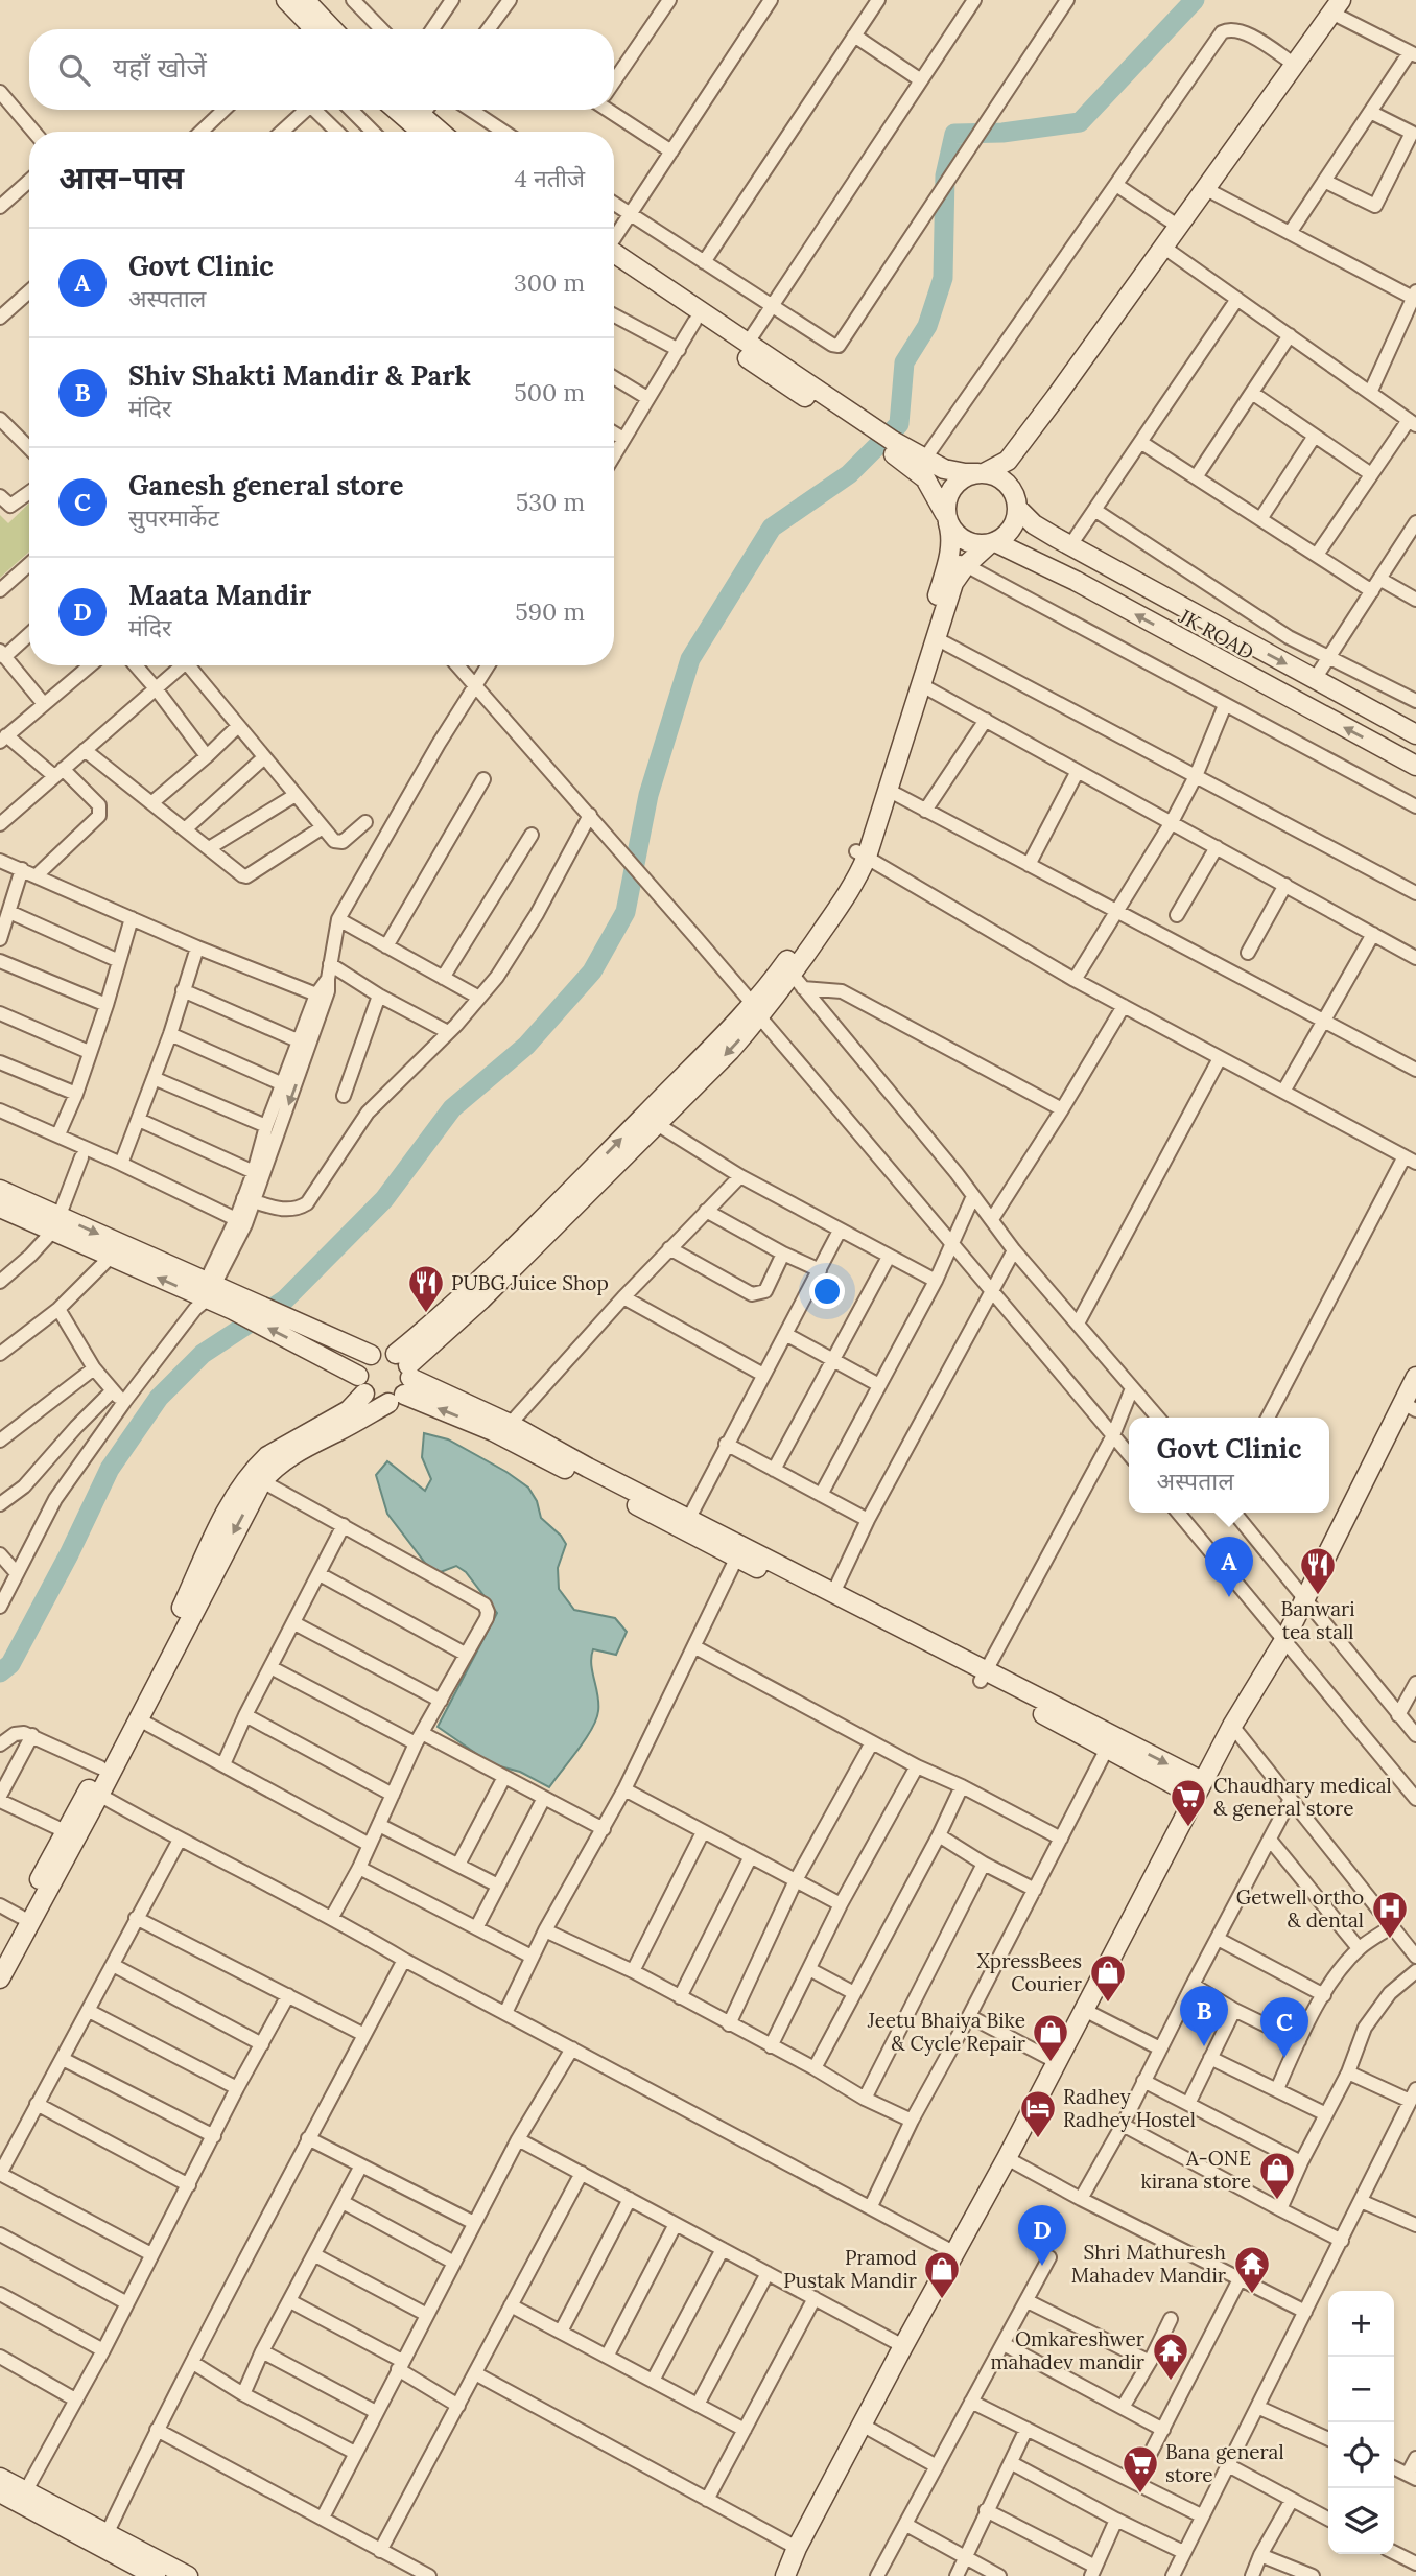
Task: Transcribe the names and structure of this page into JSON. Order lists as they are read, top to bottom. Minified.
{"streets":{"street":["JK ROAD"]},"places":{"restaurant":["PUBG Juice Shop","Banwari tea stall"],"supermarket":["Chaudhary medical & general store","Bana general store"],"hospital":["Getwell ortho & dental"],"shop":["XpressBees Courier","Jeetu Bhaiya Bike & Cycle Repair","A-ONE kirana store","Pramod Pustak Mandir"],"hotel":["Radhey Radhey Hostel"],"temple":["Shri Mathuresh Mahadev Mandir","Omkareshwer mahadev mandir"]},"page":{"search":"यहाँ खोजें","heading":["आस-पास","4 नतीजे"],"list":[{"mark":"A","name":"Govt Clinic","note":"अस्पताल","value":"300 m"},{"mark":"B","name":"Shiv Shakti Mandir & Park","note":"मंदिर","value":"500 m"},{"mark":"C","name":"Ganesh general store","note":"सुपरमार्केट","value":"530 m"},{"mark":"D","name":"Maata Mandir","note":"मंदिर","value":"590 m"}],"popup":["Govt Clinic","अस्पताल"],"pins":["A","B","C","D"],"map_buttons":["+","−"]}}
